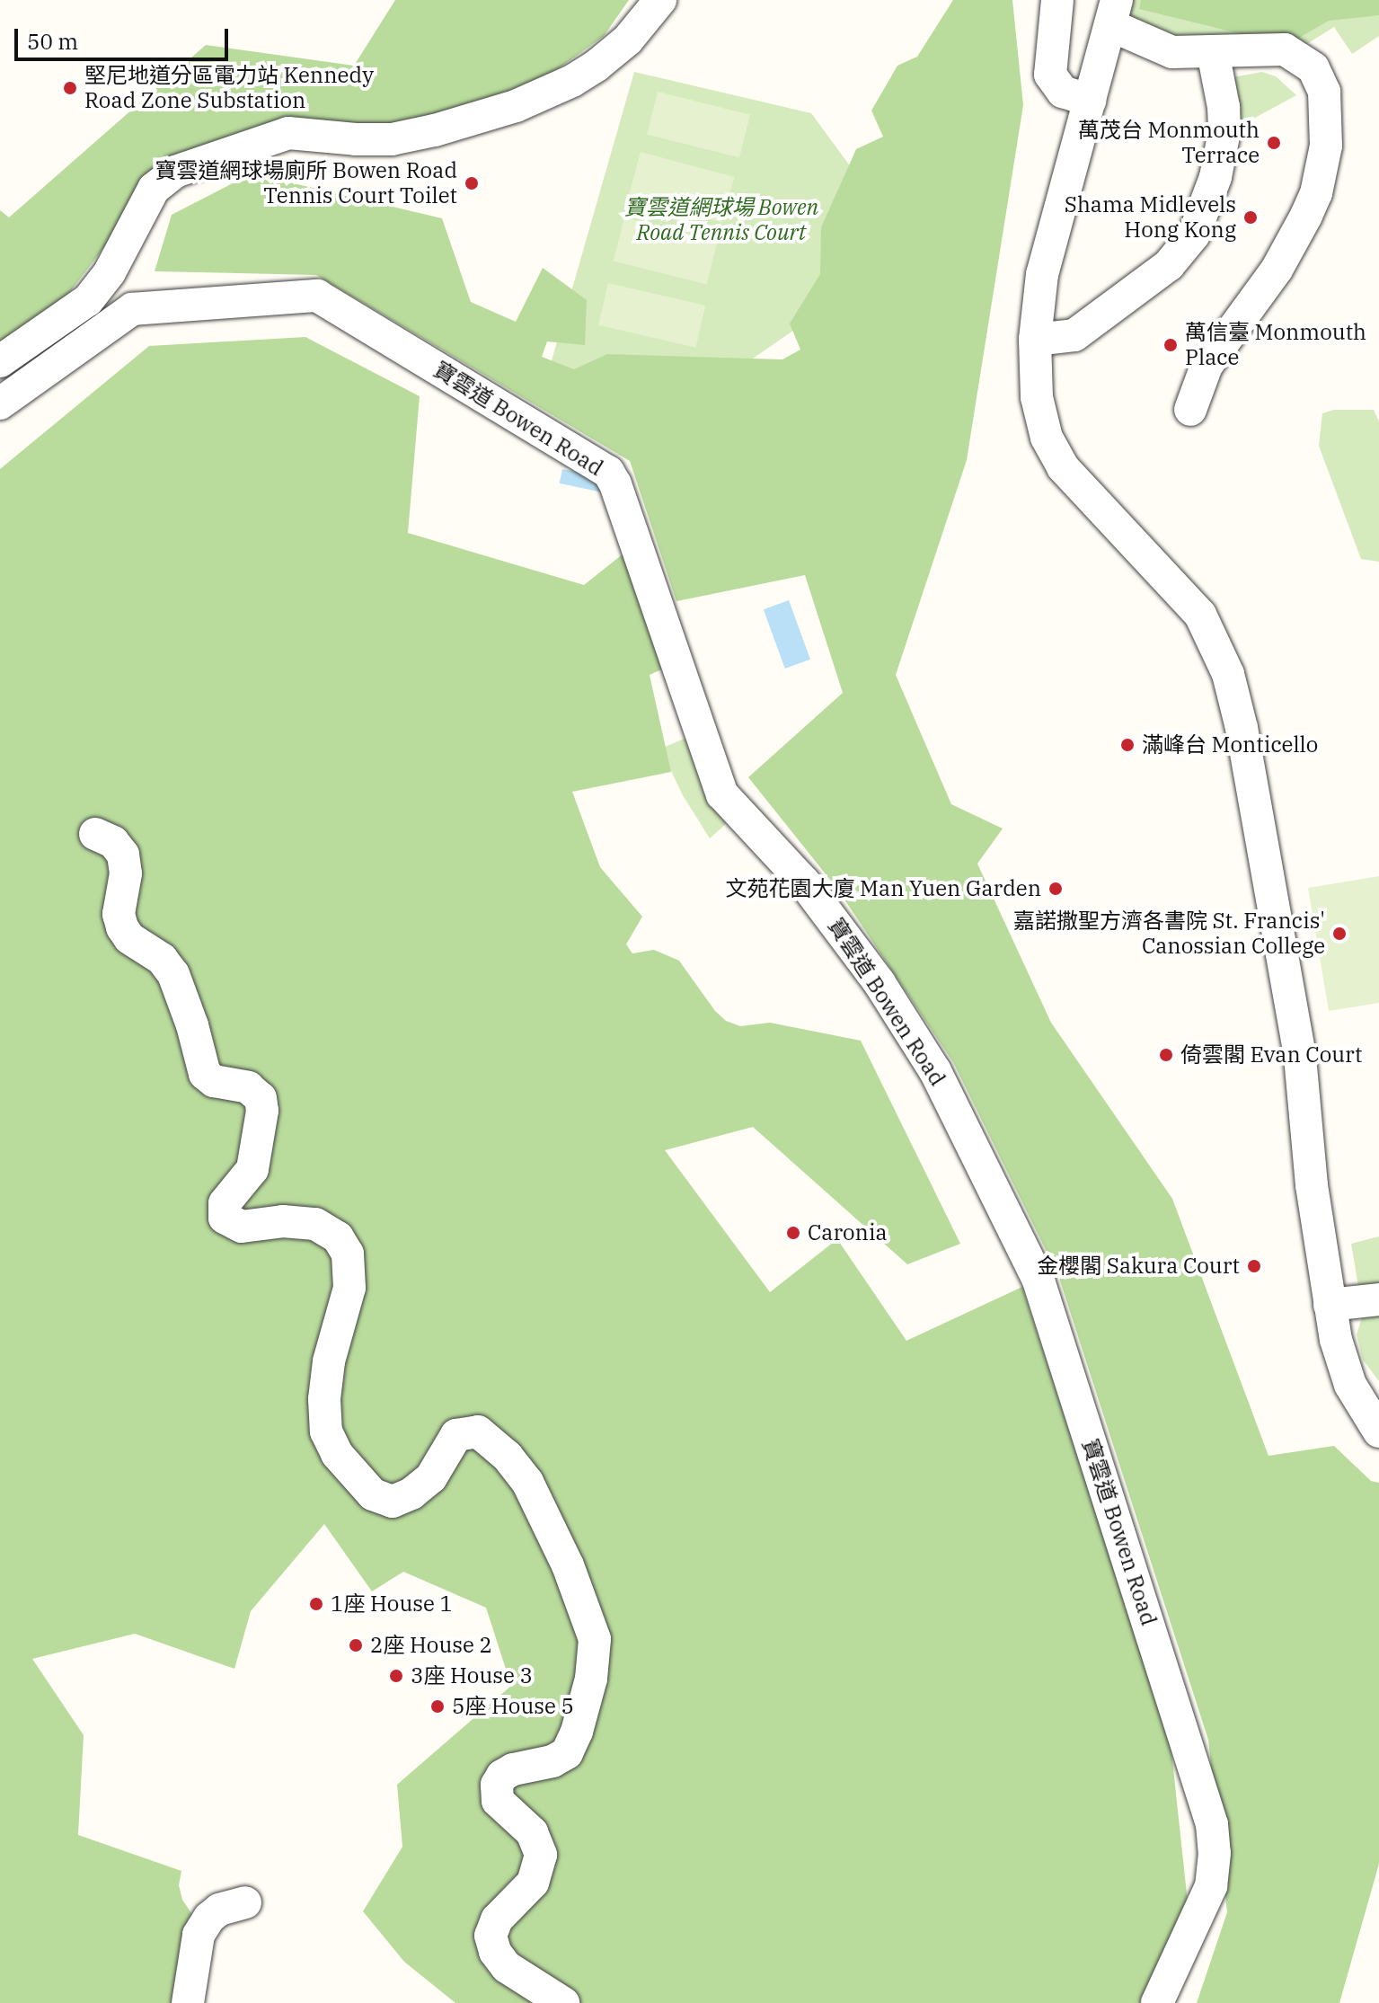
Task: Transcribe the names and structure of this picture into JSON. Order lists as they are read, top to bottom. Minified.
{"streets":{"street":["寶雲道 Bowen Road"]},"parks":["寶雲道網球場 Bowen Road Tennis Court"],"places":["堅尼地道分區電力站 Kennedy Road Zone Substation","萬茂台 Monmouth Terrace","寶雲道網球場廁所 Bowen Road Tennis Court Toilet","Shama Midlevels Hong Kong","萬信臺 Monmouth Place","滿峰台 Monticello","文苑花園大廈 Man Yuen Garden","嘉諾撒聖方濟各書院 St. Francis' Canossian College","倚雲閣 Evan Court","Caronia","金櫻閣 Sakura Court","1座 House 1","2座 House 2","3座 House 3","5座 House 5"],"scale_bar":"50 m"}
